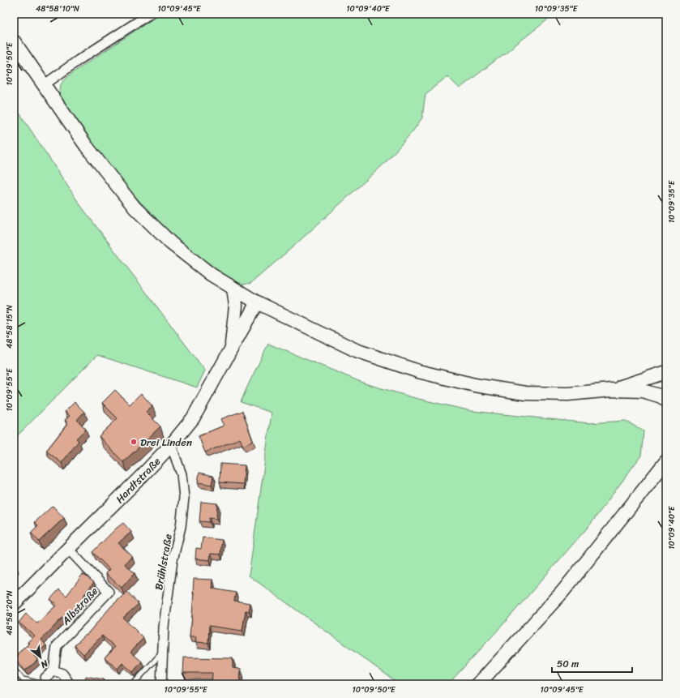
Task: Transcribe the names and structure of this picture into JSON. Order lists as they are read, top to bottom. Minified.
{"streets":{"main road":["Hardtstraße"],"street":["Brühlstraße","Albstraße"]},"crossings":[["Hardtstraße","Brühlstraße"],["Hardtstraße","Albstraße"]],"places":["Drei Linden"],"scale_bar":"50 m","north":"bottom right","coordinates":["48°58'10\"N","10°09'45\"E","10°09'40\"E","10°09'35\"E","10°09'50\"E","48°58'15\"N","10°09'55\"E","48°58'20\"N"]}
